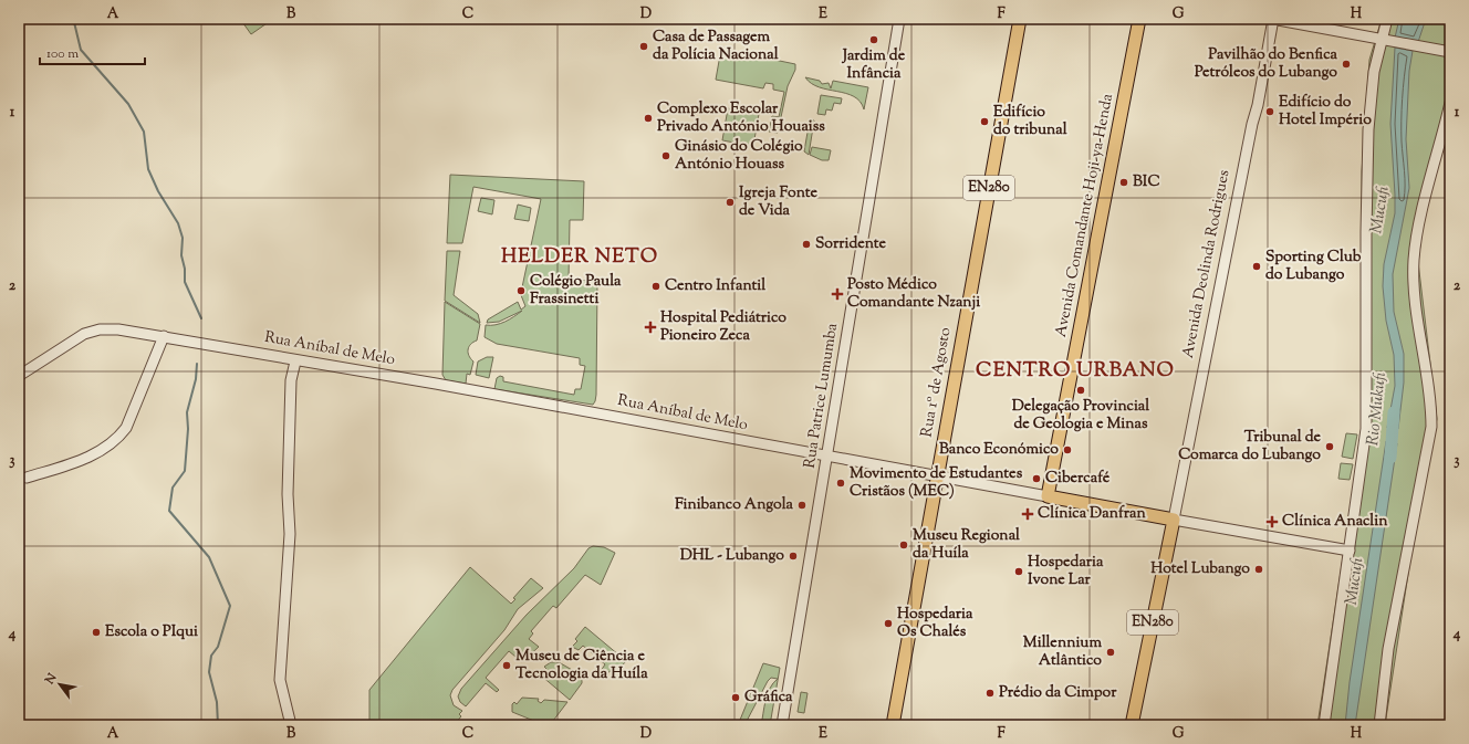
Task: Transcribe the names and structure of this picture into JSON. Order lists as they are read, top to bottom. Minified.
{"streets":{"main road":["EN280","Avenida Comandante Hoji-ya-Henda","Avenida Deolinda Rodrigues","Rua Aníbal de Melo","Rua 1º de Agosto"],"street":["Rua Patrice Lumumba"]},"crossings":[["Avenida Comandante Hoji-ya-Henda","Rua Aníbal de Melo"],["Avenida Deolinda Rodrigues","Rua Aníbal de Melo"],["Rua Aníbal de Melo","Rua 1º de Agosto"],["Rua Aníbal de Melo","Rua Patrice Lumumba"]],"districts":["HELDER NETO","CENTRO URBANO"],"water":["Mucufi","Rio Mukufi"],"places":{"other":["Jardim de Infância","Casa de Passagem da Polícia Nacional","Pavilhão do Benfica Petróleos do Lubango","Edifício do Hotel Império","Complexo Escolar Privado António Houaiss","Edifício do tribunal","Ginásio do Colégio António Houass","BIC","Igreja Fonte de Vida","Sorridente","Sporting Club do Lubango","Centro Infantil","Colégio Paula Frassinetti","Delegação Provincial de Geologia e Minas","Tribunal de Comarca do Lubango","Banco Económico","Cibercafé","Movimento de Estudantes Cristãos (MEC)","Finibanco Angola","Museu Regional da Huíla","DHL - Lubango","Hotel Lubango","Hospedaria Ivone Lar","Hospedaria Os Chalés","Escola o PIqui","Millennium Atlântico","Museu de Ciência e Tecnologia da Huíla","Prédio da Cimpor","Gráfica"],"health":["Posto Médico Comandante Nzanji","Hospital Pediátrico Pioneiro Zeca","Clínica Danfran","Clínica Anaclin"]},"scale_bar":"100 m","north":"top left","grid":{"columns":["A","B","C","D","E","F","G","H"],"rows":["1","2","3","4"]}}
